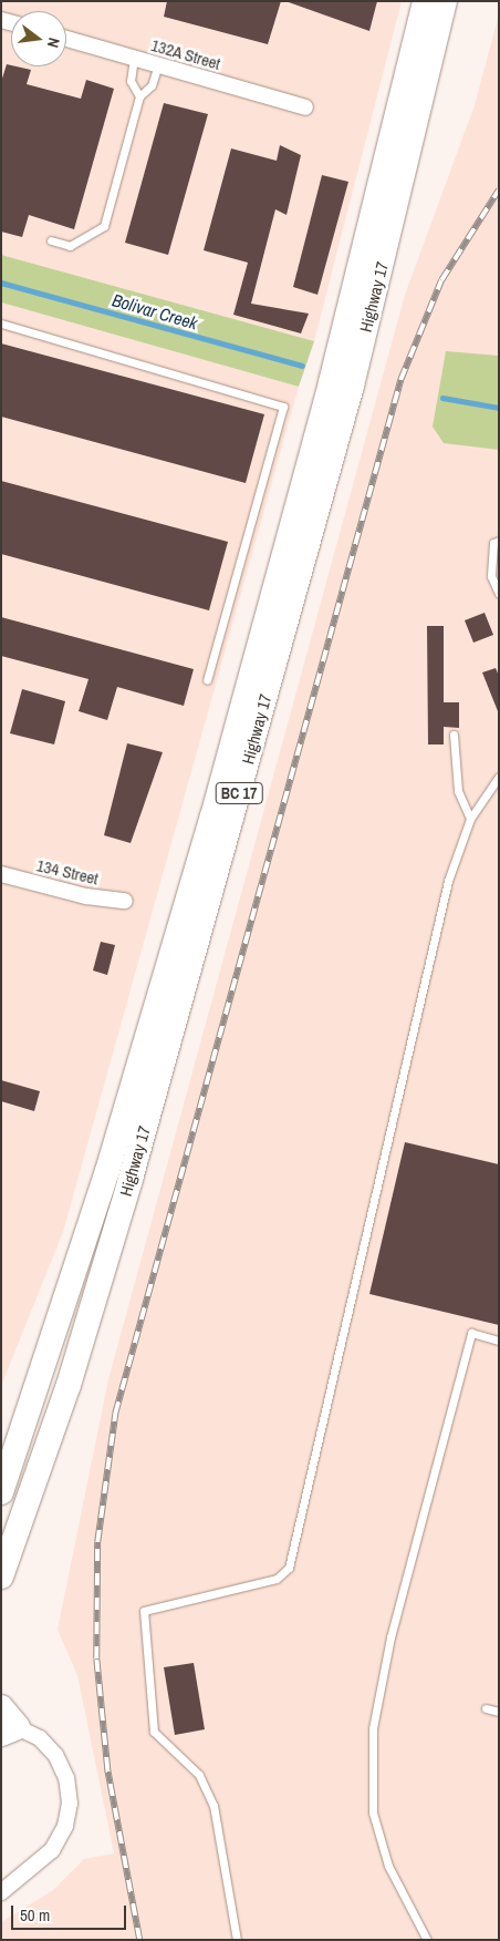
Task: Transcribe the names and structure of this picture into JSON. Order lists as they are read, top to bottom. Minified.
{"streets":{"highway":["Highway 17","BC 17"],"street":["132A Street","134 Street"]},"water":["Bolivar Creek"],"scale_bar":"50 m","north":"right"}
